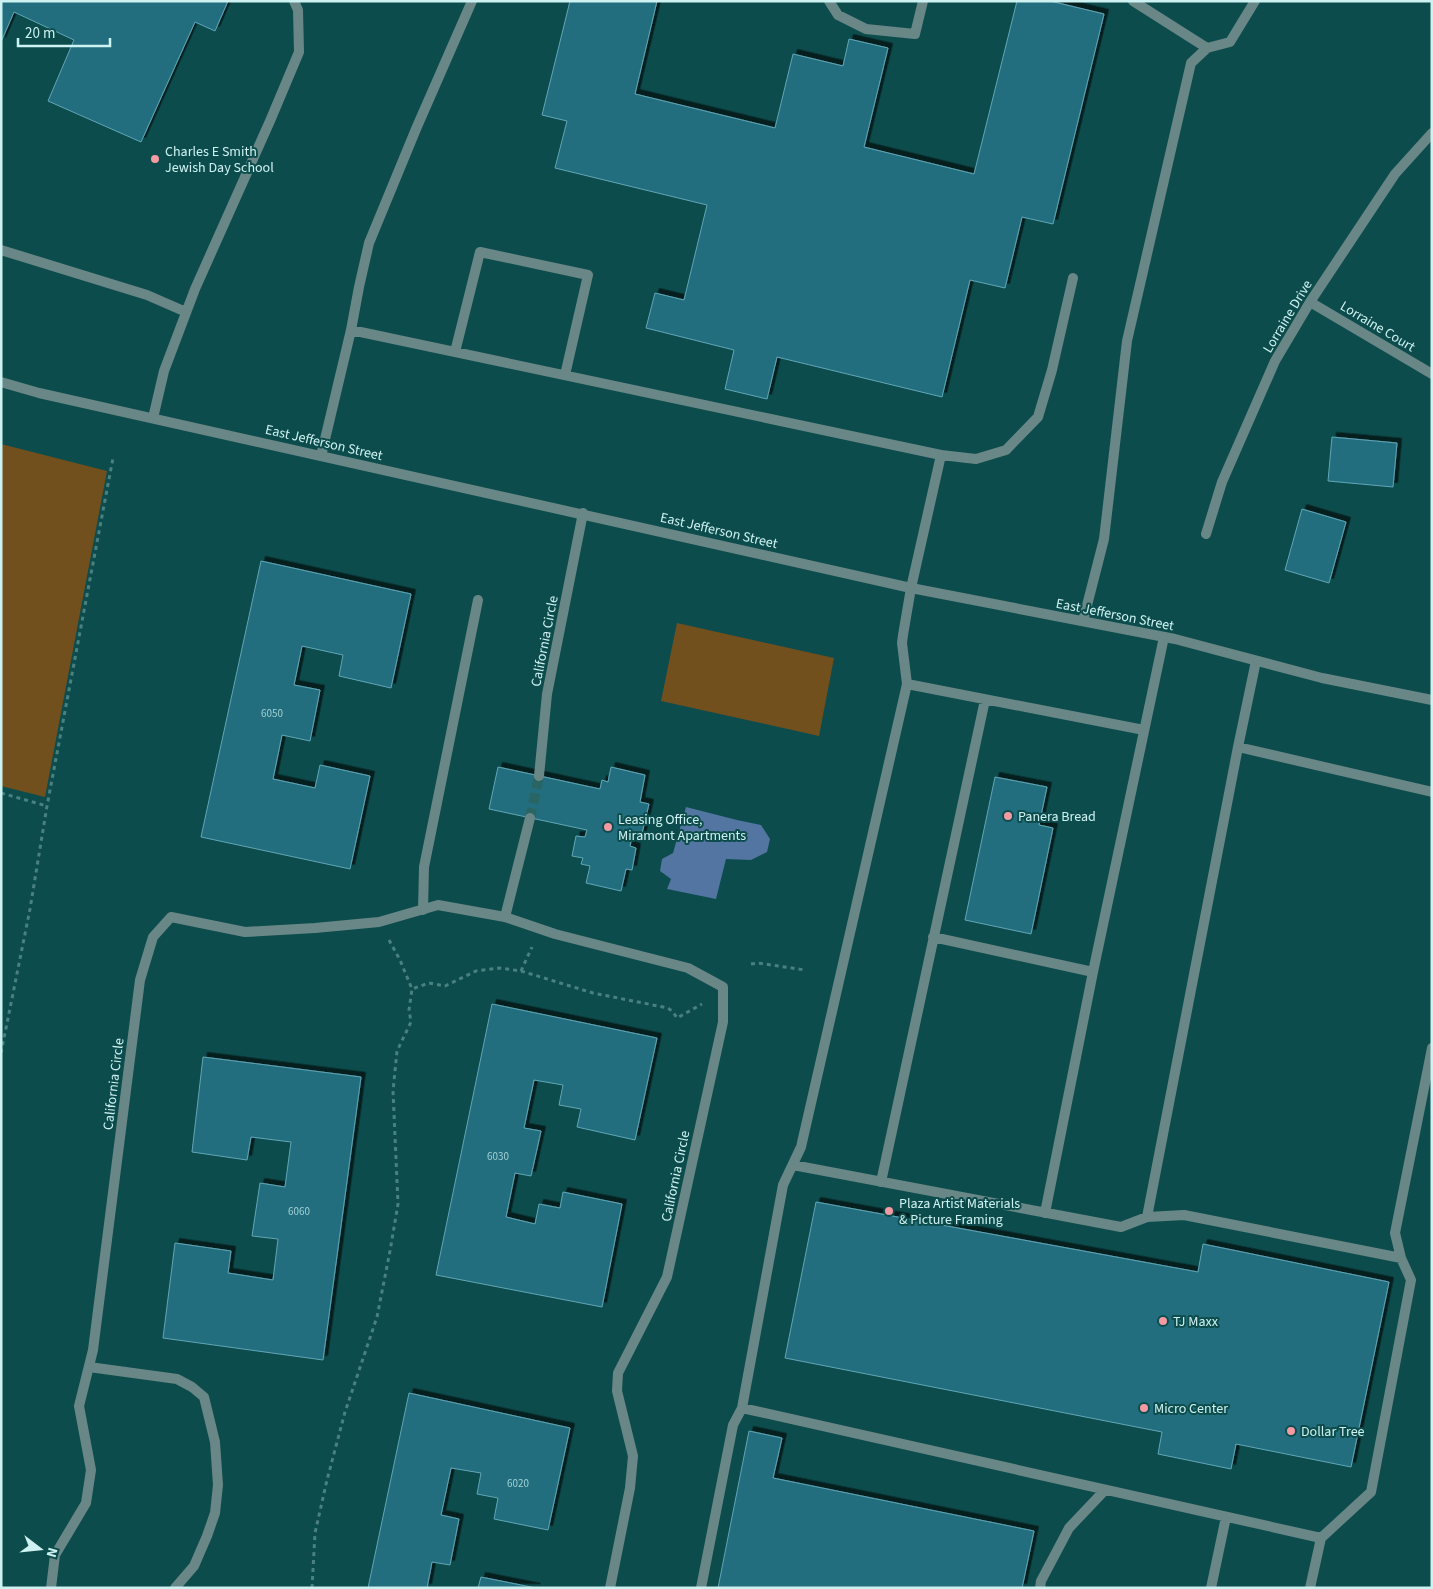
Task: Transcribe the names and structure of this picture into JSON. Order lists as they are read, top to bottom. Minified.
{"streets":{"street":["Lorraine Drive","Lorraine Court","East Jefferson Street","California Circle"]},"crossings":[["Lorraine Drive","Lorraine Court"],["East Jefferson Street","California Circle"]],"places":["Charles E Smith Jewish Day School","Panera Bread","Leasing Office, Miramont Apartments","Plaza Artist Materials & Picture Framing","TJ Maxx","Micro Center","Dollar Tree"],"house_numbers":["6050","6030","6060","6020"],"scale_bar":"20 m","north":"right"}
